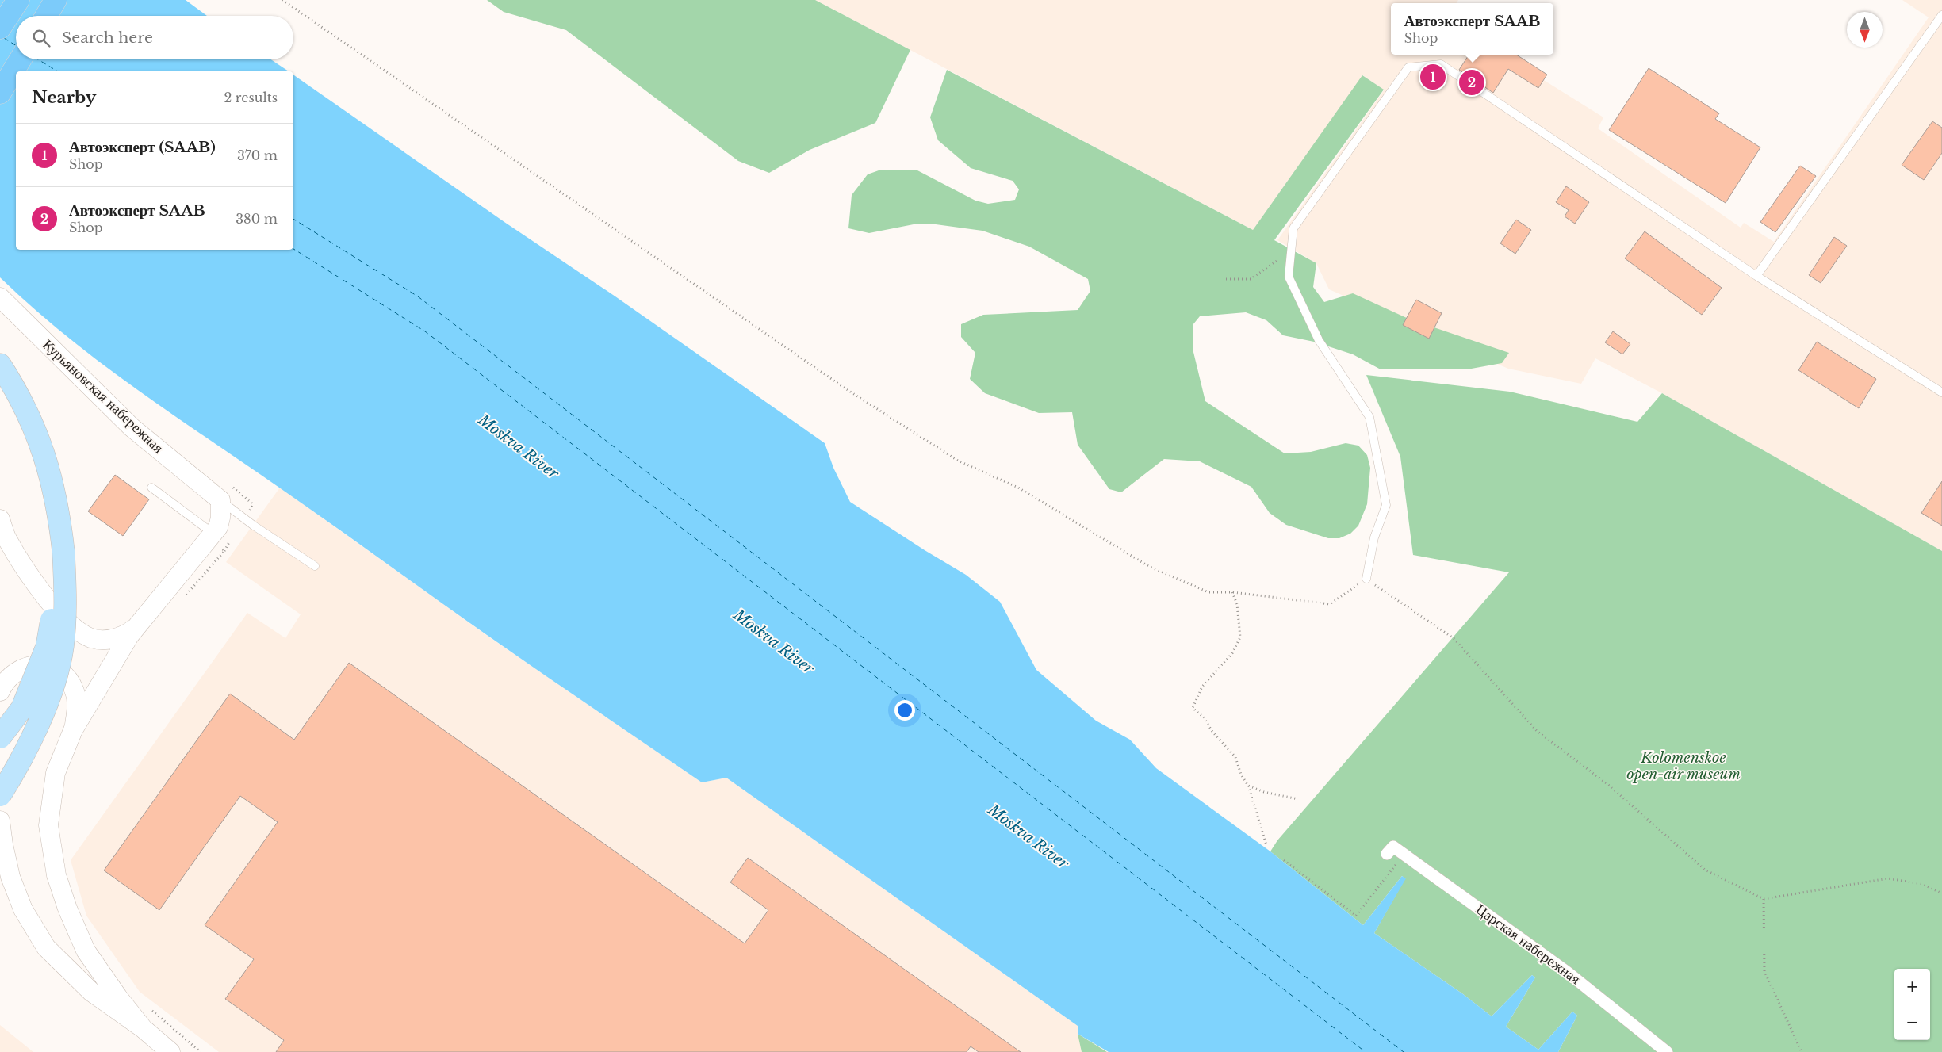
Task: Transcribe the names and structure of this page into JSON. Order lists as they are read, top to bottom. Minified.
{"streets":{"street":["Курьяновская набережная","Царская набережная"]},"water":["Moskva River"],"parks":["Kolomenskoe open-air museum"],"north":"bottom","page":{"popup":["Автоэксперт SAAB","Shop"],"search":"Search here","pins":["1","2"],"heading":["Nearby","2 results"],"list":[{"mark":"1","name":"Автоэксперт (SAAB)","note":"Shop","value":"370 m"},{"mark":"2","name":"Автоэксперт SAAB","note":"Shop","value":"380 m"}],"map_buttons":["+","−"]}}
